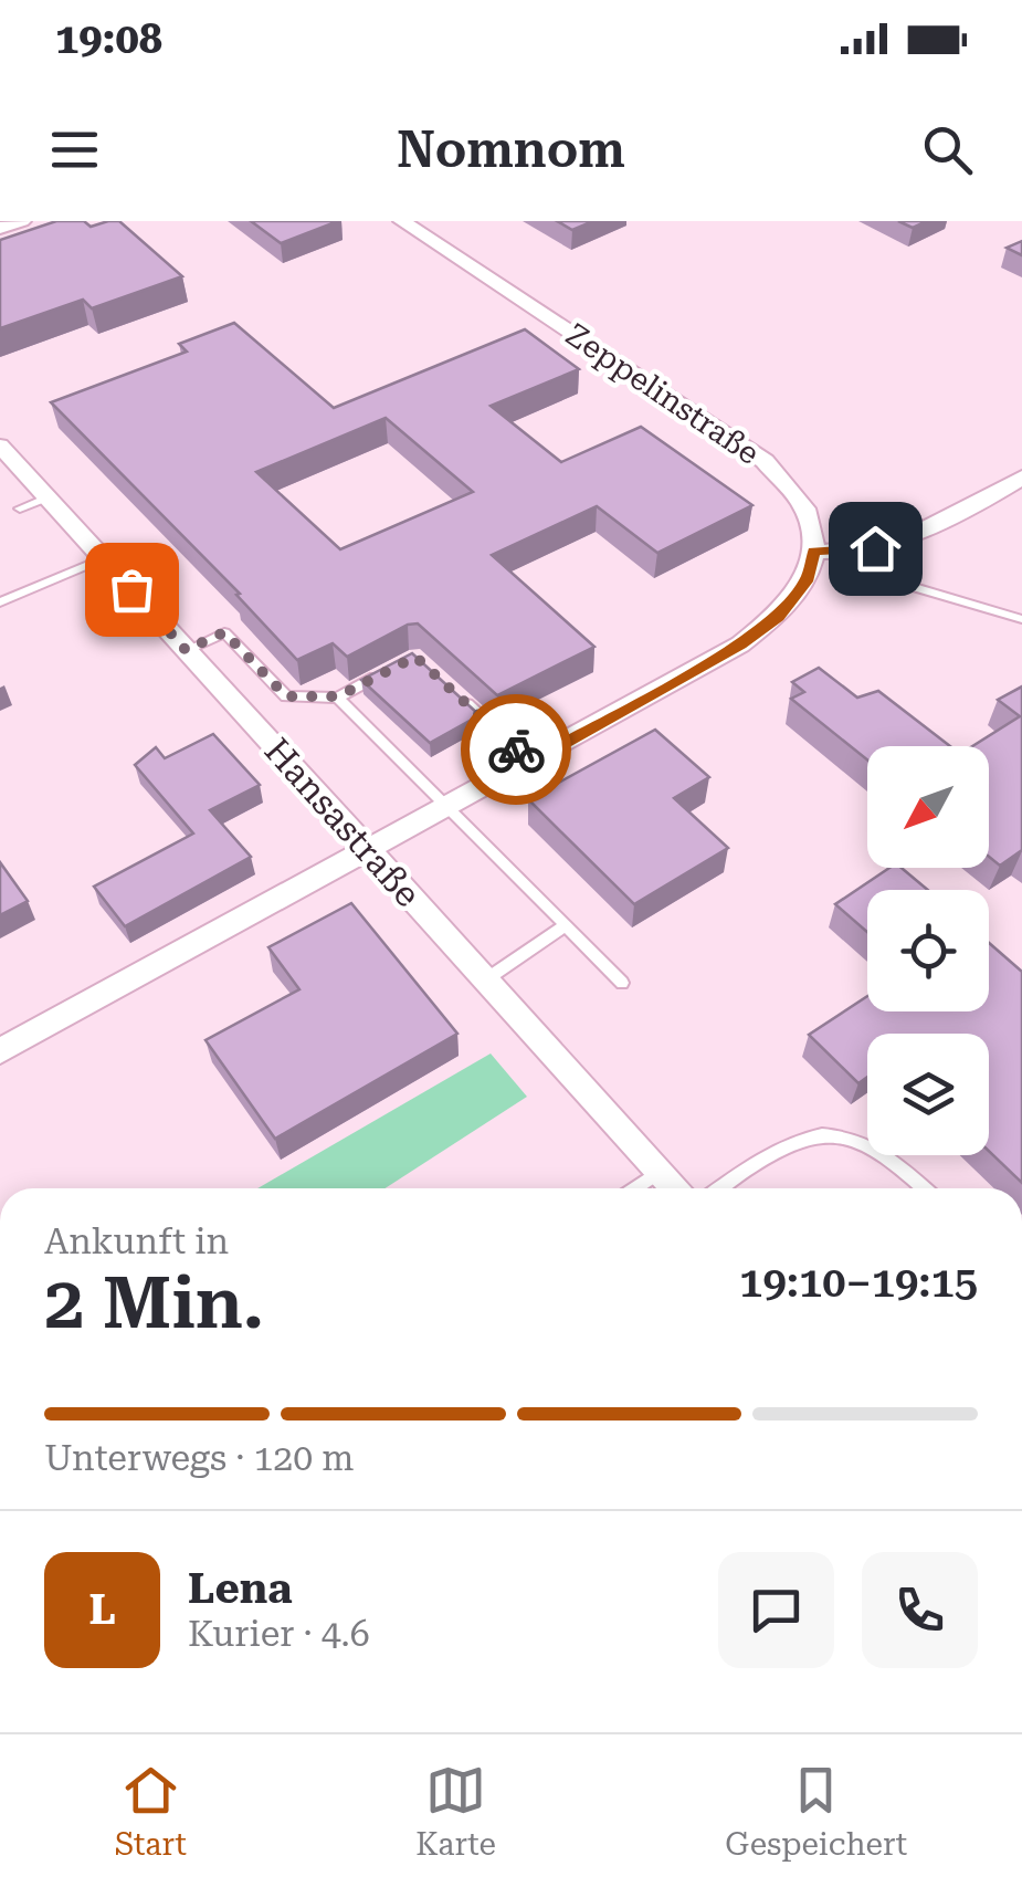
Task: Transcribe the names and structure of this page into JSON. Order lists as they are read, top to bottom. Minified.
{"streets":{"street":["Zeppelinstraße","Hansastraße"]},"north":"bottom left","page":{"status":"19:08","header":"Nomnom","heading":["2 Min.","Ankunft in","19:10–19:15"],"panel":["Lena","Kurier · 4.6"],"bar":"Unterwegs · 120 m","round":"L","tabs":["Start","Karte","Gespeichert"]}}
